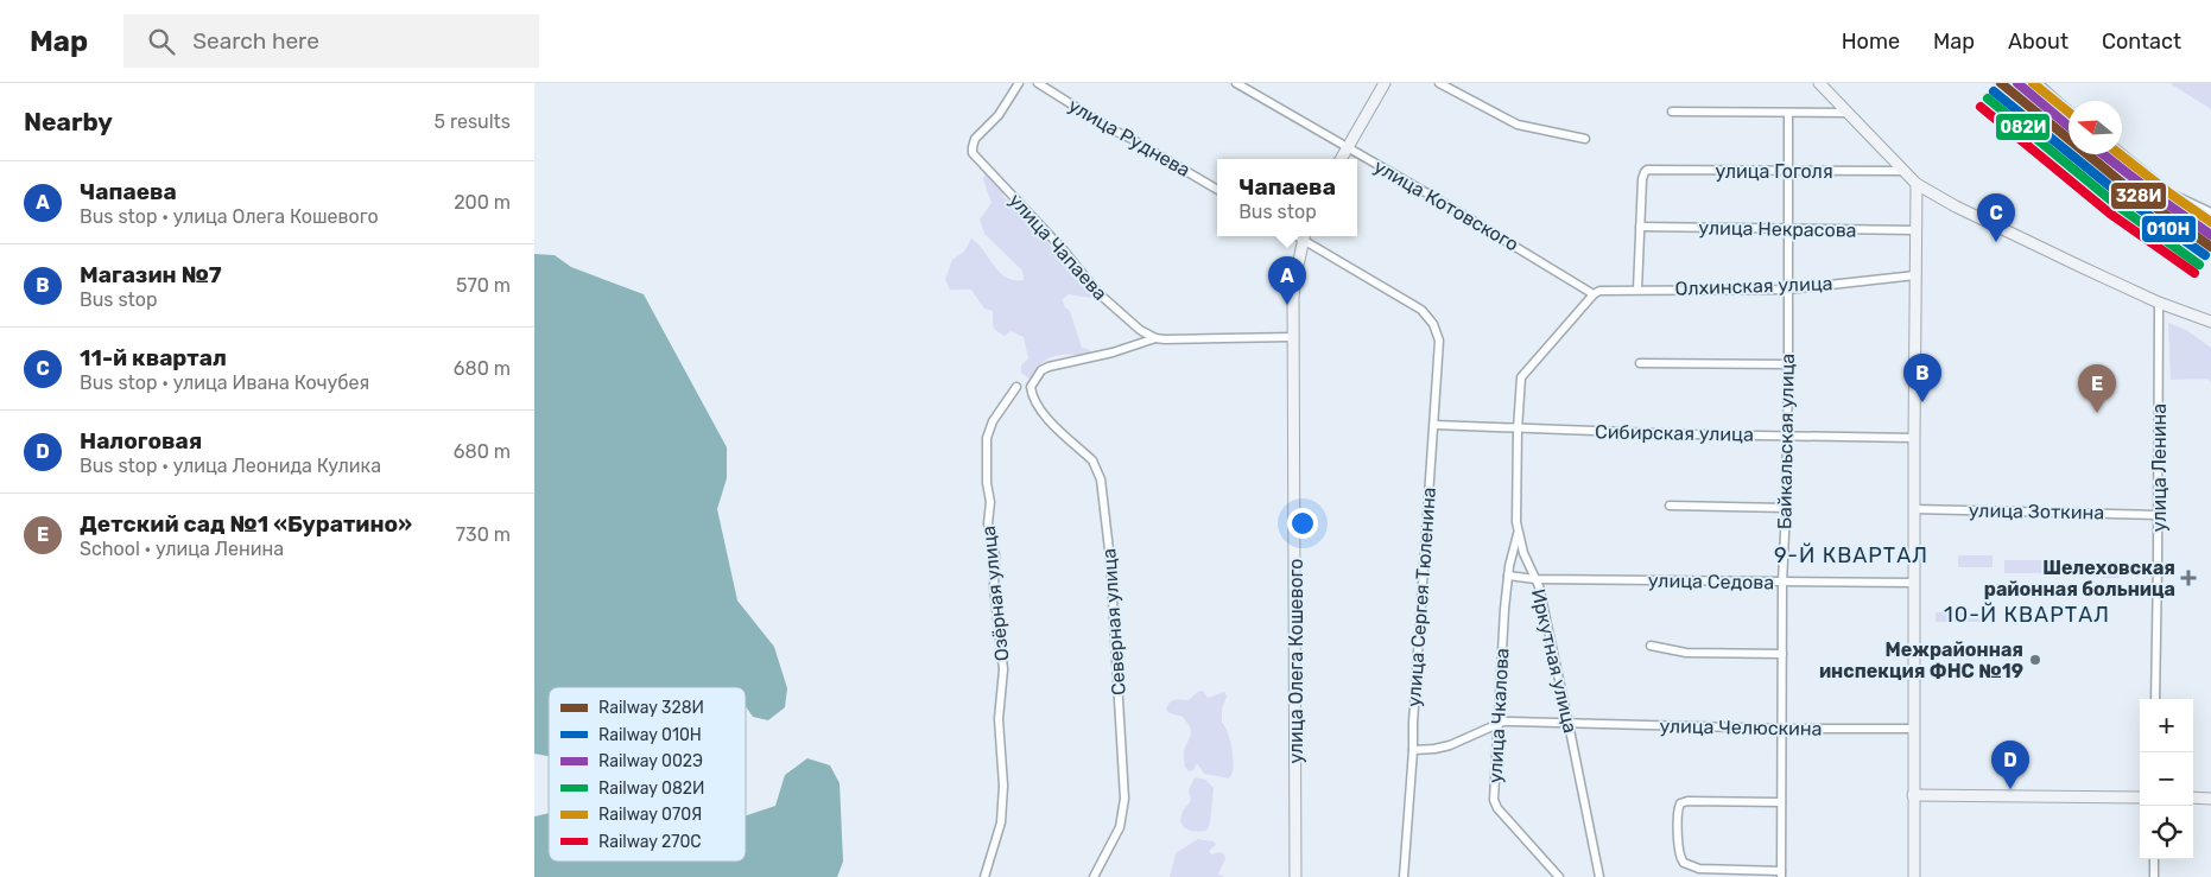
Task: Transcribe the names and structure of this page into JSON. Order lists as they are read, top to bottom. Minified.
{"streets":{"street":["улица Руднева","улица Гоголя","улица Котовского","улица Некрасова","улица Чапаева","Олхинская улица","Сибирская улица","Байкальская улица","улица Ленина","улица Зоткина","улица Седова","Озёрная улица","улица Сергея Тюленина","Северная улица","улица Олега Кошевого","Иркутная улица","улица Чкалова","улица Челюскина"]},"crossings":[["улица Гоголя","улица Некрасова"],["улица Гоголя","Байкальская улица"],["улица Котовского","Олхинская улица"],["улица Котовского","Иркутная улица"],["улица Некрасова","Байкальская улица"],["улица Чапаева","Северная улица"],["Олхинская улица","Байкальская улица"],["Олхинская улица","Иркутная улица"],["Сибирская улица","Байкальская улица"],["Сибирская улица","улица Сергея Тюленина"],["Сибирская улица","Иркутная улица"],["Байкальская улица","улица Седова"],["Байкальская улица","улица Челюскина"],["улица Ленина","улица Зоткина"],["улица Седова","Иркутная улица"],["улица Седова","улица Чкалова"],["улица Сергея Тюленина","улица Олега Кошевого"],["улица Сергея Тюленина","улица Челюскина"],["Иркутная улица","улица Чкалова"],["Иркутная улица","улица Челюскина"],["улица Чкалова","улица Челюскина"]],"districts":["9-Й КВАРТАЛ","10-Й КВАРТАЛ"],"places":{"health":["Шелеховская районная больница"],"other":["Межрайонная инспекция ФНС №19"]},"lines":["rail line 328И","rail line 002Э","rail line 070Я","rail line 010Н","rail line 082И","rail line 270С"],"legend":["Railway 328И","Railway 010Н","Railway 002Э","Railway 082И","Railway 070Я","Railway 270С"],"north":"left","page":{"header":"Map","search":"Search here","nav":["Home","Map","About","Contact"],"heading":["Nearby","5 results"],"popup":["Чапаева","Bus stop"],"list":[{"mark":"A","name":"Чапаева","note":"Bus stop · улица Олега Кошевого","value":"200 m"},{"mark":"B","name":"Магазин №7","note":"Bus stop","value":"570 m"},{"mark":"C","name":"11-й квартал","note":"Bus stop · улица Ивана Кочубея","value":"680 m"},{"mark":"D","name":"Налоговая","note":"Bus stop · улица Леонида Кулика","value":"680 m"},{"mark":"E","name":"Детский сад №1 «Буратино»","note":"School · улица Ленина","value":"730 m"}],"pins":["C","A","B","E","D"],"map_buttons":["+","−"]}}
